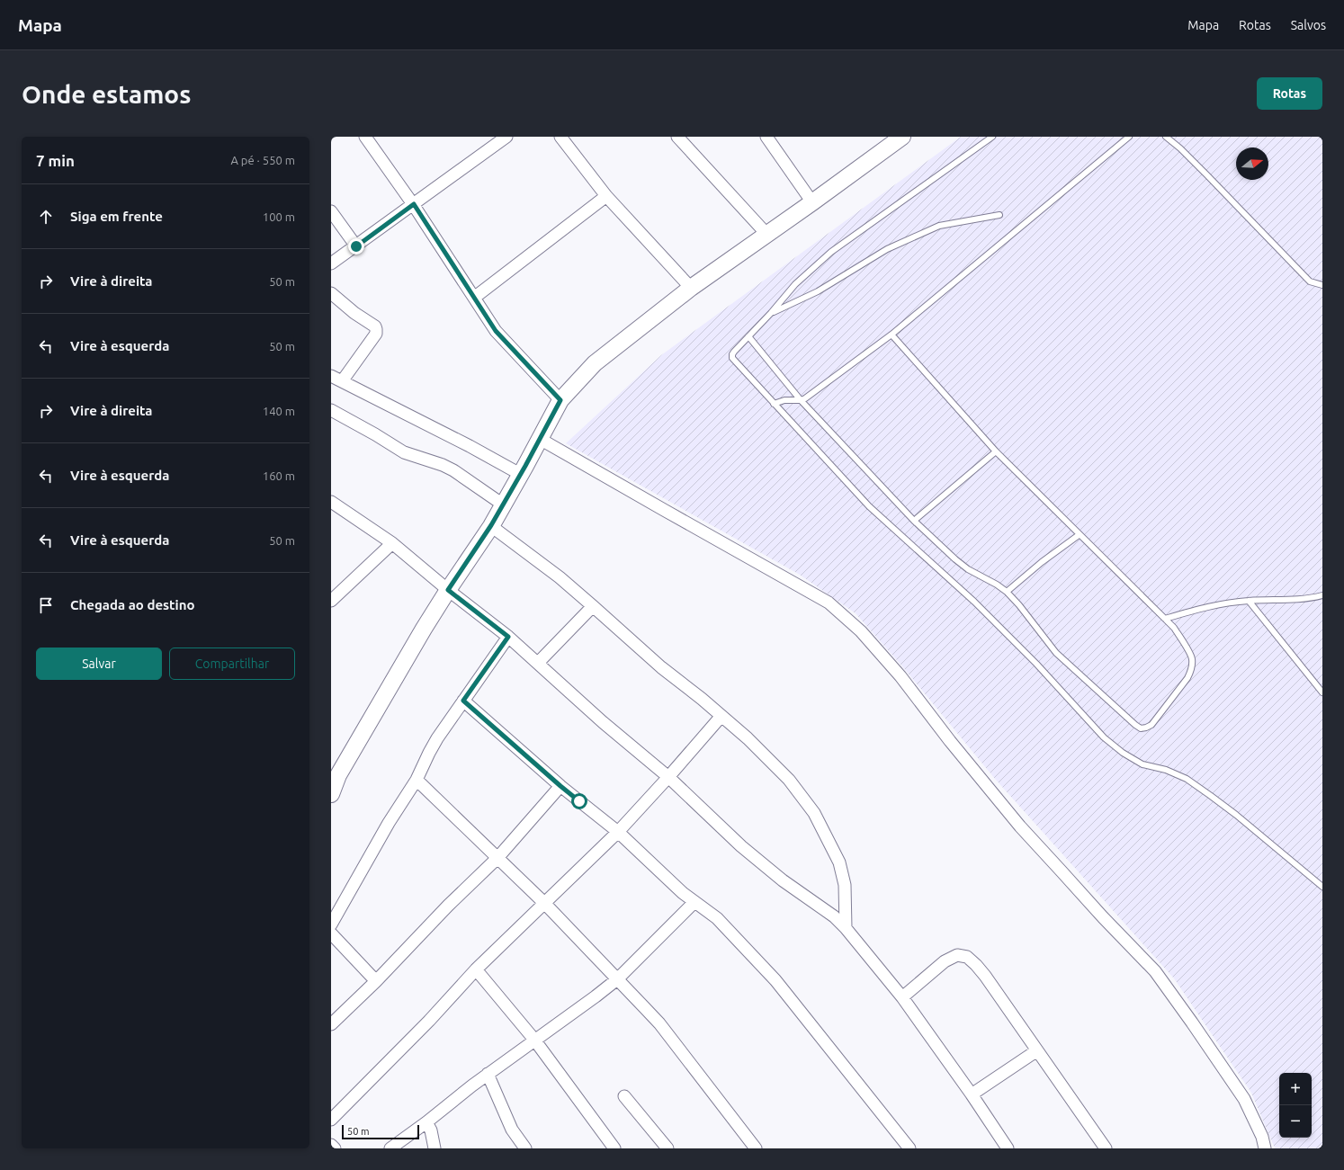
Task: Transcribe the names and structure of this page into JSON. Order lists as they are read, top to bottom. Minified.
{"scale_bar":"50 m","north":"right","page":{"header":"Mapa","nav":["Mapa","Rotas","Salvos"],"buttons":["Rotas",["Salvar","Compartilhar"]],"title":"Onde estamos","heading":["7 min","A pé · 550 m"],"list":[["Siga em frente","100 m"],["Vire à direita","50 m"],["Vire à esquerda","50 m"],["Vire à direita","140 m"],["Vire à esquerda","160 m"],["Vire à esquerda","50 m"],"Chegada ao destino"],"map_buttons":["+","−"],"scale":"50 m"}}
